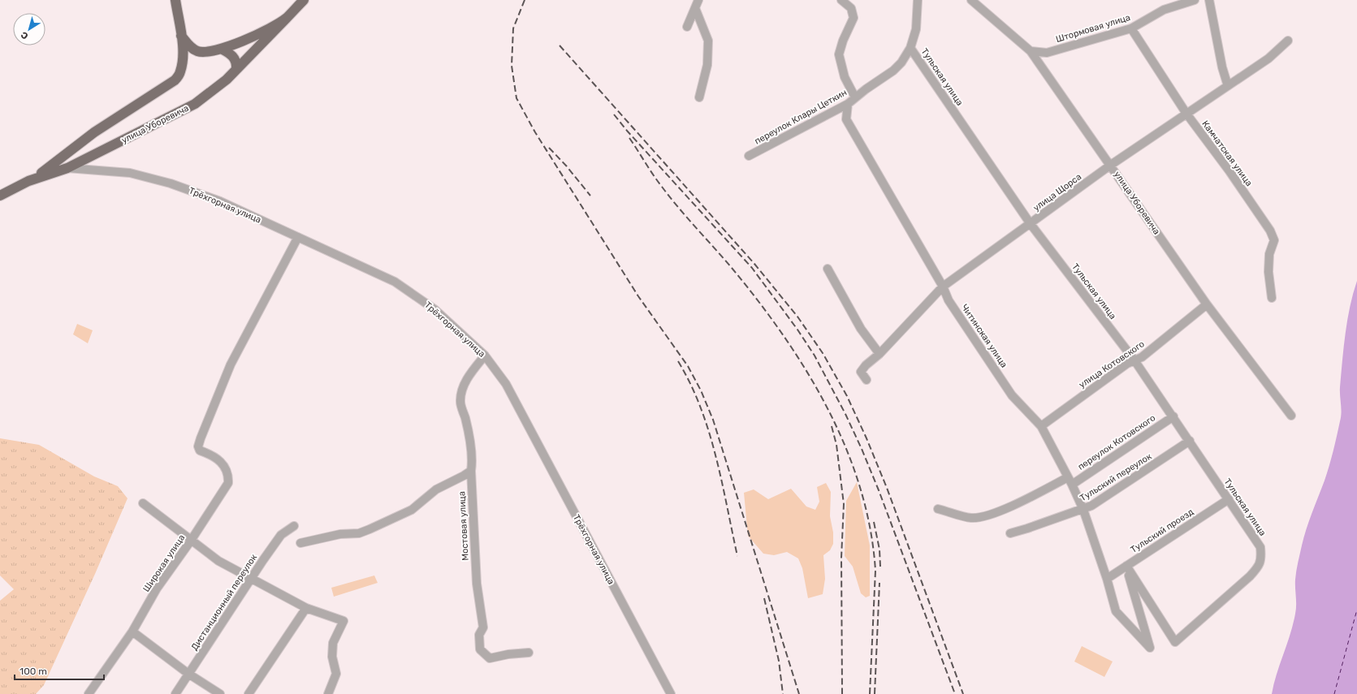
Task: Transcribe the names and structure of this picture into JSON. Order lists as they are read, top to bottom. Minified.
{"streets":{"main road":["улица Уборевича"],"street":["Штормовая улица","Тульская улица","переулок Клары Цеткин","Камчатская улица","улица Щорса","Трёхгорная улица","Читинская улица","улица Котовского","переулок Котовского","Тульский переулок","Мостовая улица","Тульский проезд","Широкая улица","Дистанционный переулок"]},"crossings":[["Штормовая улица","улица Уборевича"],["Штормовая улица","Камчатская улица"],["Тульская улица","переулок Клары Цеткин"],["Тульская улица","улица Щорса"],["Тульская улица","Читинская улица"],["Тульская улица","улица Котовского"],["Тульская улица","переулок Котовского"],["Тульская улица","Тульский переулок"],["Тульская улица","Тульский проезд"],["переулок Клары Цеткин","Читинская улица"],["улица Уборевича","улица Щорса"],["улица Уборевича","Трёхгорная улица"],["улица Уборевича","улица Котовского"],["Камчатская улица","улица Щорса"],["улица Щорса","Читинская улица"],["Трёхгорная улица","Мостовая улица"],["Трёхгорная улица","Широкая улица"],["Читинская улица","улица Котовского"],["Читинская улица","переулок Котовского"],["Читинская улица","Тульский переулок"],["Читинская улица","Тульский проезд"]],"scale_bar":"100 m","north":"bottom left"}
